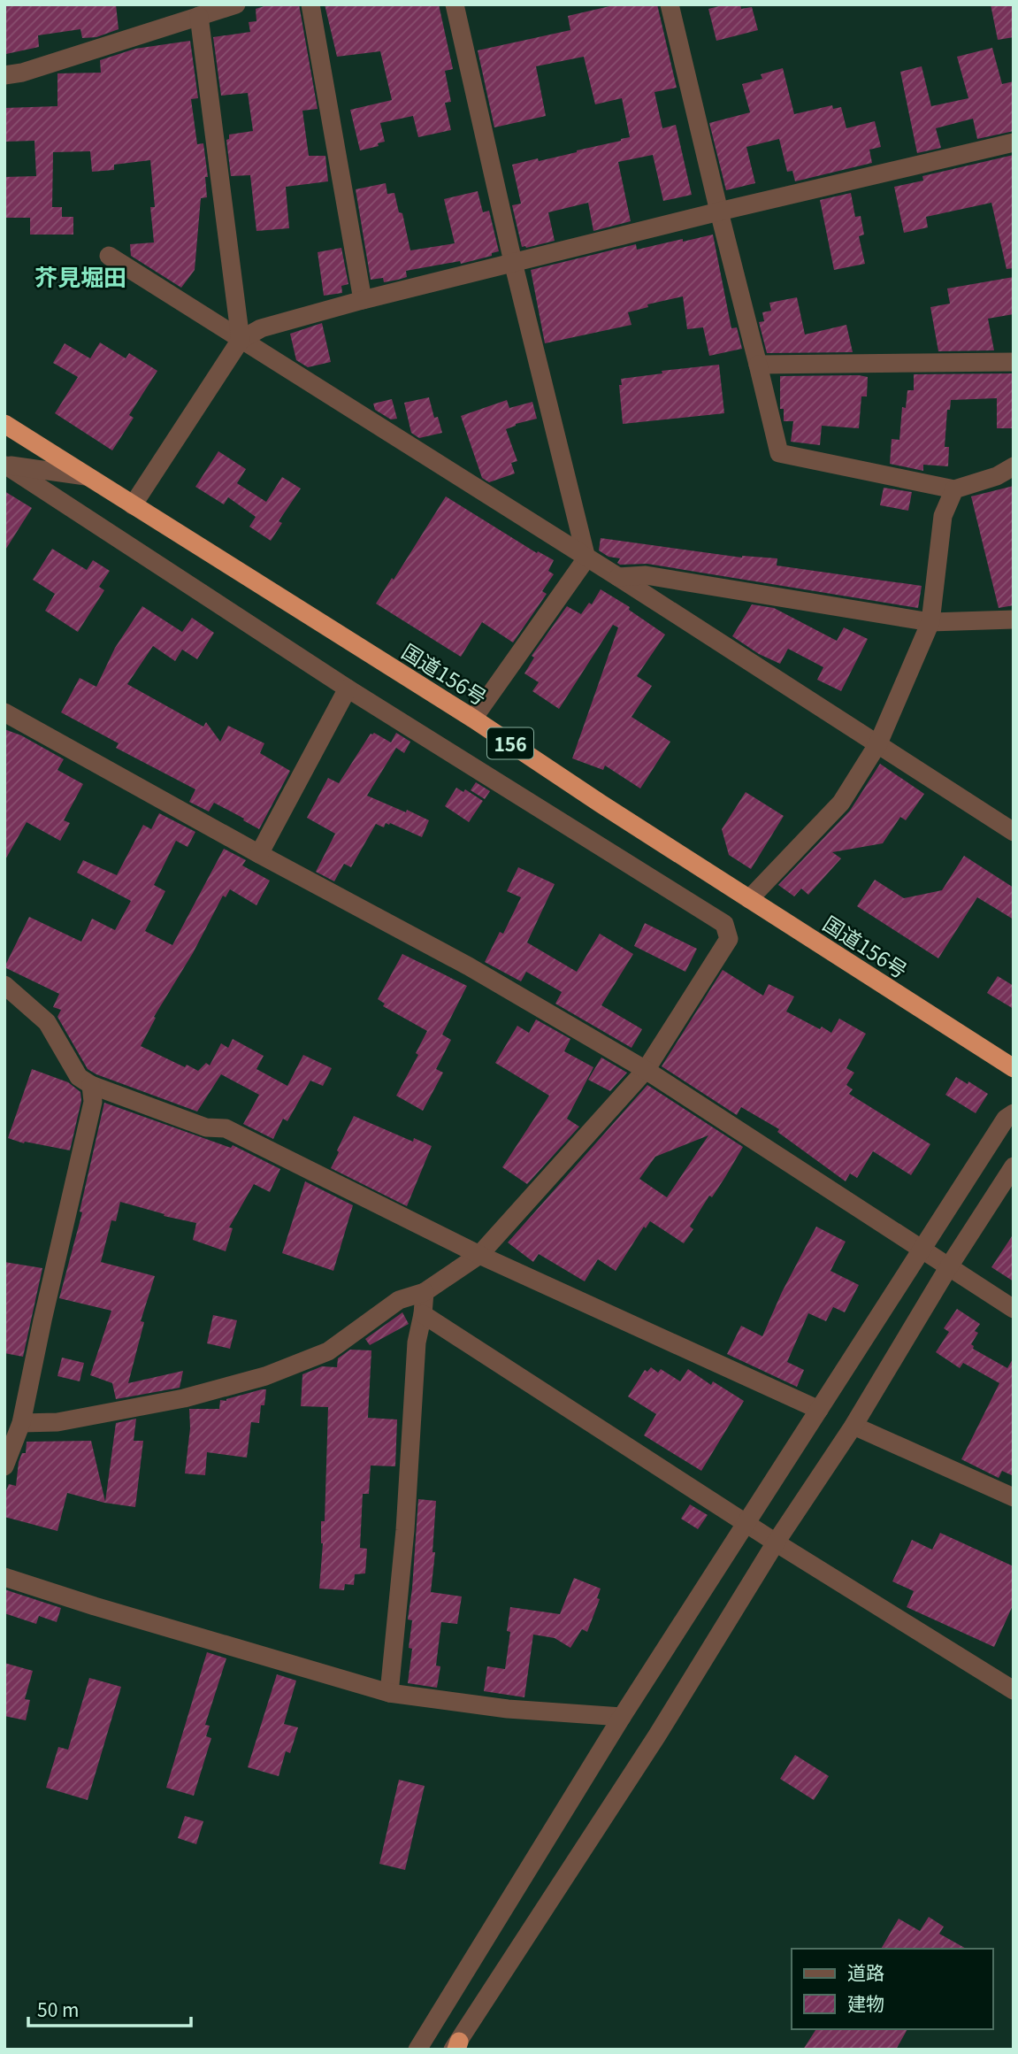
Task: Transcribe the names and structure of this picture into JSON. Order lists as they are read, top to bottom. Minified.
{"streets":{"highway":["国道156号","156"]},"districts":["芥見堀田"],"legend":["道路","建物"],"scale_bar":"50 m"}
